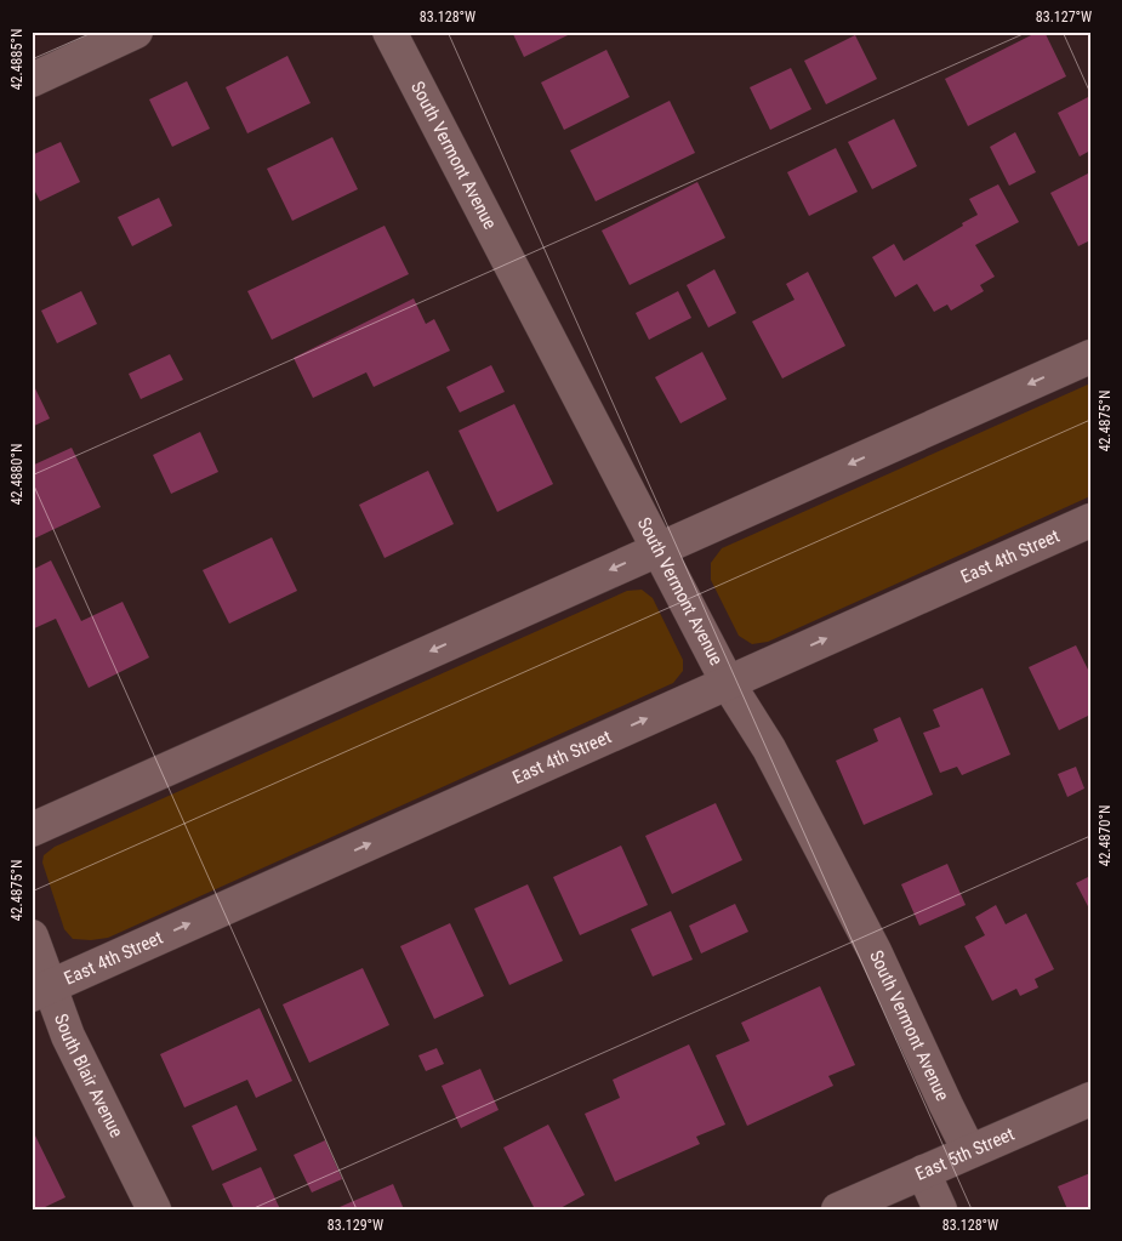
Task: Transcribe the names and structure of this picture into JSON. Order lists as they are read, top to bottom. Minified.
{"streets":{"street":["South Vermont Avenue","East 4th Street","South Blair Avenue","East 5th Street"]},"crossings":[["South Vermont Avenue","East 4th Street"],["South Vermont Avenue","East 5th Street"],["East 4th Street","South Blair Avenue"]],"coordinates":["83.128°W","83.127°W","42.4885°N","42.4875°N","42.4880°N","42.4870°N","83.129°W"]}
